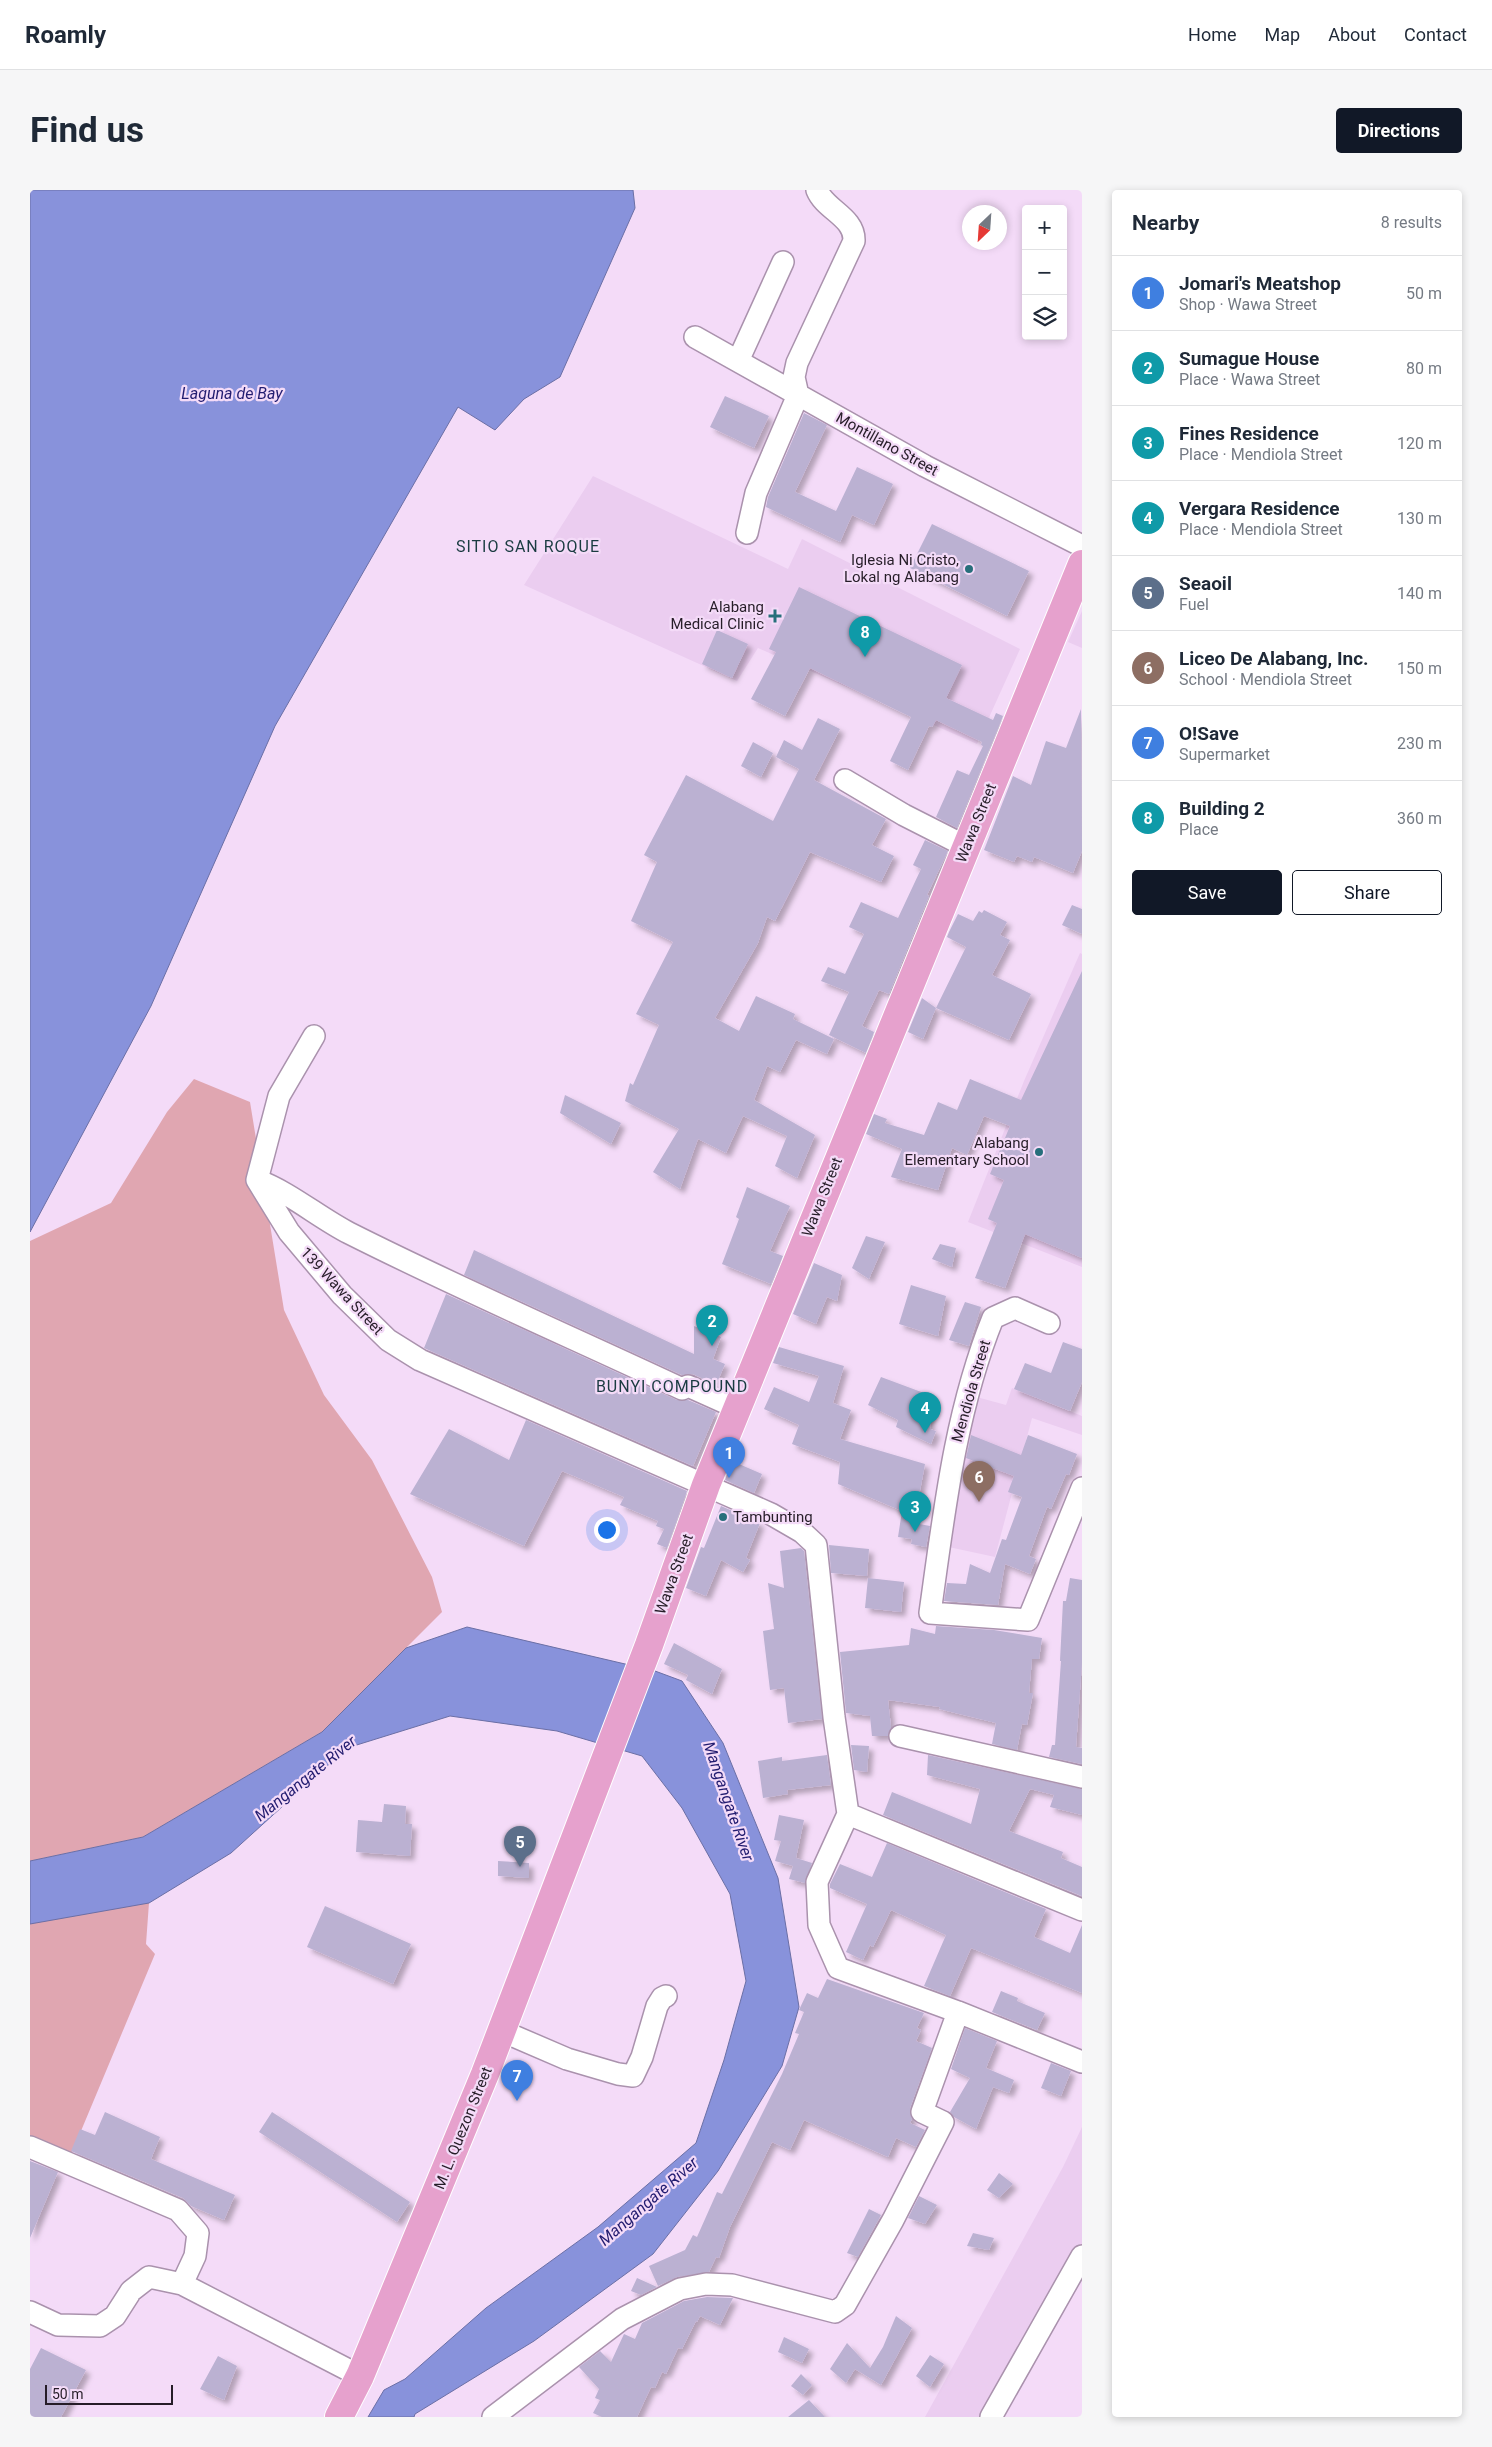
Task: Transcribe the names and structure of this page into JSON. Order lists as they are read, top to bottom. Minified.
{"streets":{"main road":["Wawa Street","M. L. Quezon Street"],"street":["Montillano Street","139 Wawa Street","Mendiola Street"]},"crossings":[["Wawa Street","139 Wawa Street"],["Wawa Street","M. L. Quezon Street"]],"districts":["SITIO SAN ROQUE","BUNYI COMPOUND"],"water":["Laguna de Bay","Mangangate River"],"places":{"other":["Iglesia Ni Cristo, Lokal ng Alabang","Alabang Elementary School","Tambunting"],"health":["Alabang Medical Clinic"]},"scale_bar":"50 m","north":"bottom left","page":{"header":"Roamly","nav":["Home","Map","About","Contact"],"buttons":["Directions",["Save","Share"]],"title":"Find us","heading":["Nearby","8 results"],"map_buttons":["+","−"],"list":[{"mark":"1","name":"Jomari's Meatshop","note":"Shop · Wawa Street","value":"50 m"},{"mark":"2","name":"Sumague House","note":"Place · Wawa Street","value":"80 m"},{"mark":"3","name":"Fines Residence","note":"Place · Mendiola Street","value":"120 m"},{"mark":"4","name":"Vergara Residence","note":"Place · Mendiola Street","value":"130 m"},{"mark":"5","name":"Seaoil","note":"Fuel","value":"140 m"},{"mark":"6","name":"Liceo De Alabang, Inc.","note":"School · Mendiola Street","value":"150 m"},{"mark":"7","name":"O!Save","note":"Supermarket","value":"230 m"},{"mark":"8","name":"Building 2","note":"Place","value":"360 m"}],"pins":["8","2","4","1","6","3","5","7"],"scale":"50 m"}}
